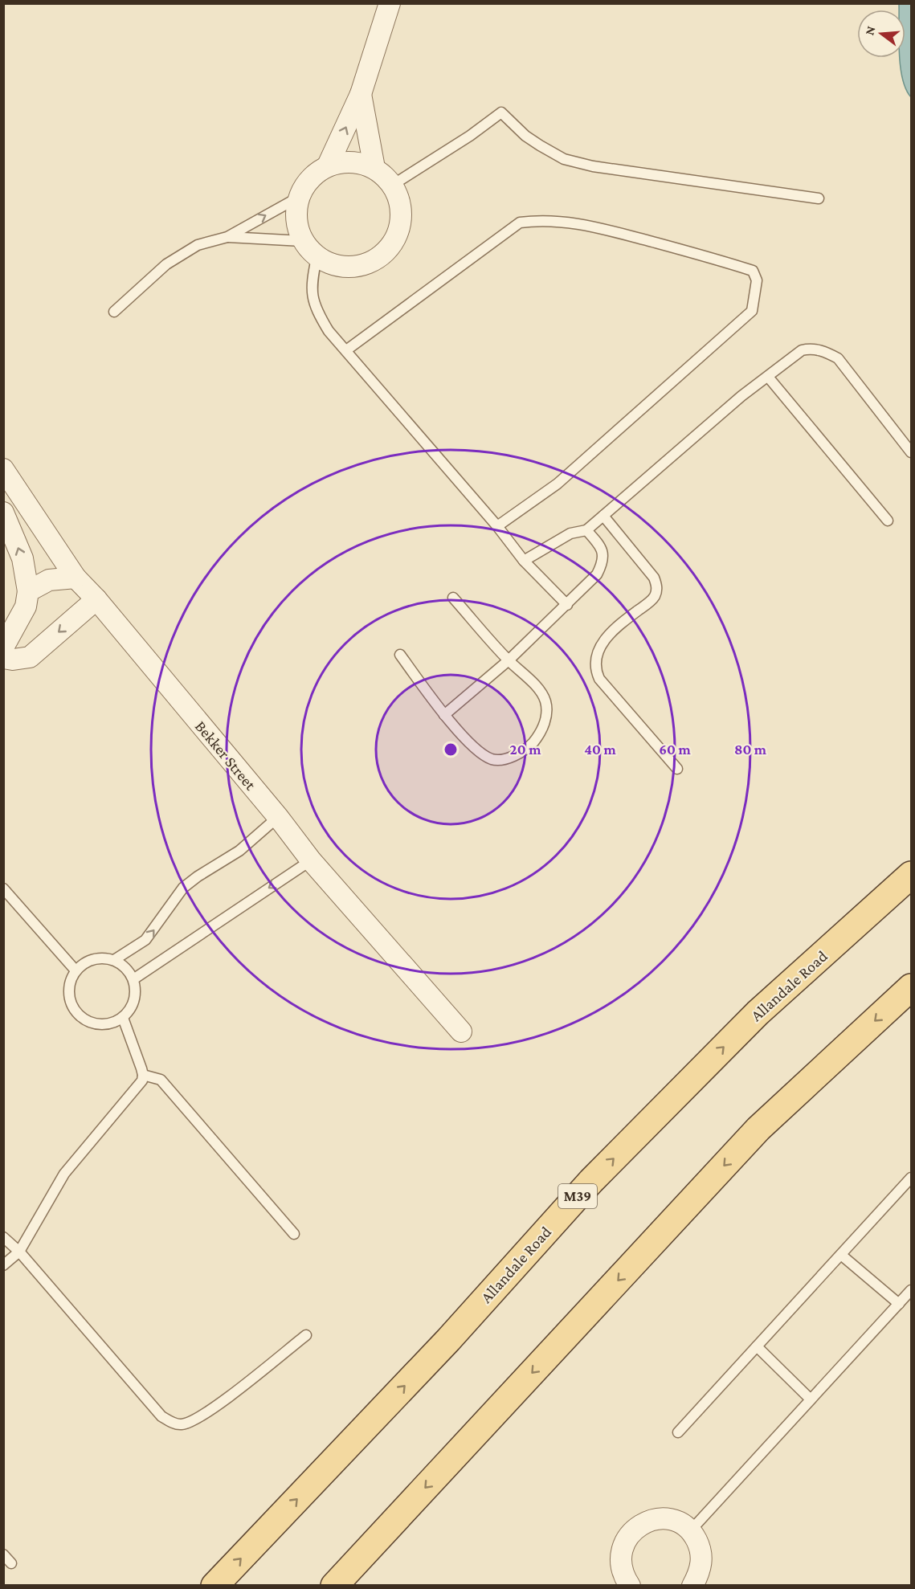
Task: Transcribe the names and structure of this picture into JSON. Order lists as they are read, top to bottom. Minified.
{"streets":{"main road":["Allandale Road","M39"],"street":["Bekker Street"]},"north":"left","rings":["20 m","40 m","60 m","80 m"]}
